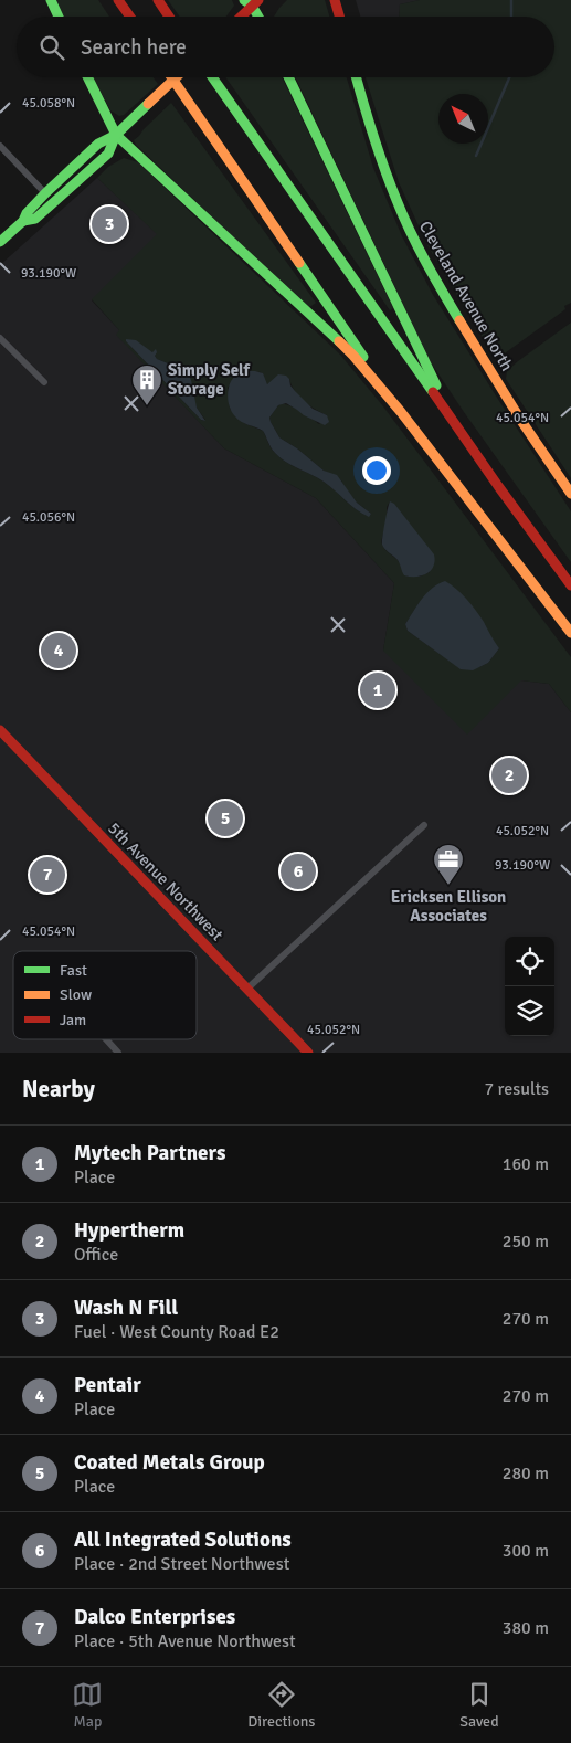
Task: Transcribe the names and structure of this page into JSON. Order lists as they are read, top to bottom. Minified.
{"streets":{"main road":["Cleveland Avenue North","5th Avenue Northwest"]},"places":{"building":["Simply Self Storage"],"office":["Ericksen Ellison Associates"]},"legend":["Fast","Slow","Jam"],"north":"top left","page":{"search":"Search here","pins":["3","4","1","2","5","6","7"],"heading":["Nearby","7 results"],"list":[{"mark":"1","name":"Mytech Partners","note":"Place","value":"160 m"},{"mark":"2","name":"Hypertherm","note":"Office","value":"250 m"},{"mark":"3","name":"Wash N Fill","note":"Fuel · West County Road E2","value":"270 m"},{"mark":"4","name":"Pentair","note":"Place","value":"270 m"},{"mark":"5","name":"Coated Metals Group","note":"Place","value":"280 m"},{"mark":"6","name":"All Integrated Solutions","note":"Place · 2nd Street Northwest","value":"300 m"},{"mark":"7","name":"Dalco Enterprises","note":"Place · 5th Avenue Northwest","value":"380 m"}],"nav":["Map","Directions","Saved"]},"coordinates":["45.058°N","93.190°W","45.054°N","45.056°N","45.052°N"]}
